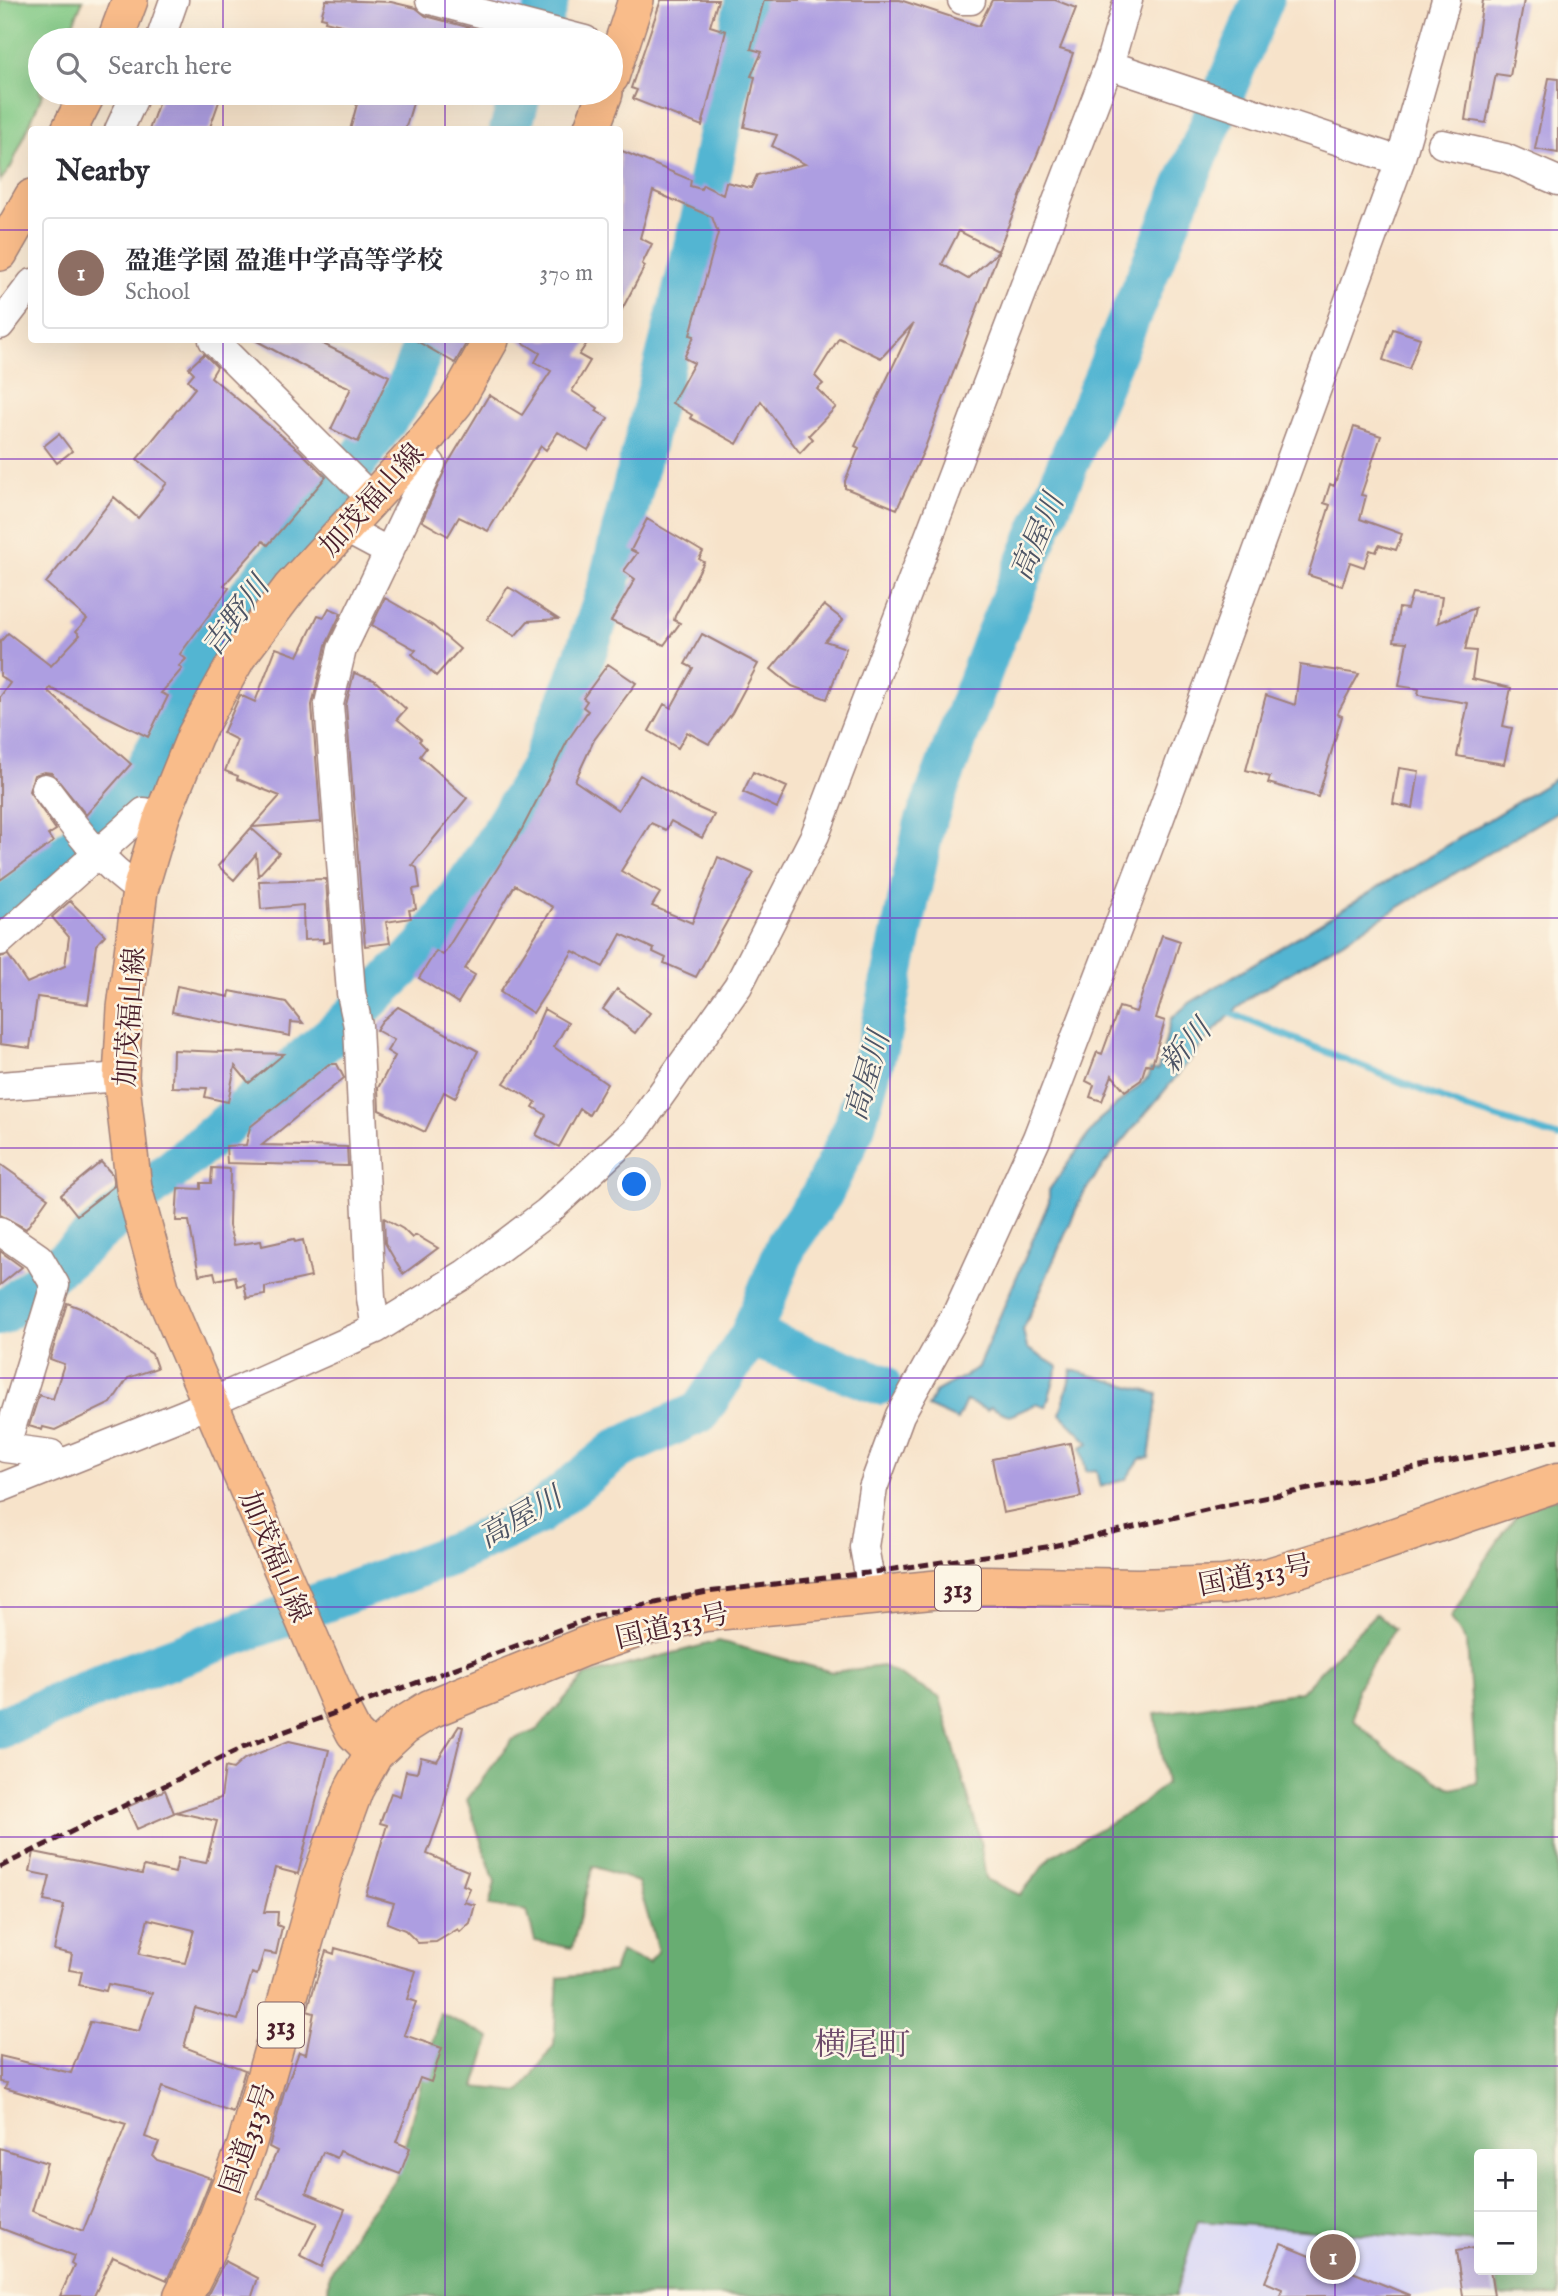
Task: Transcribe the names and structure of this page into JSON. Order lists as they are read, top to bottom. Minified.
{"streets":{"highway":["国道313号","313"],"main road":["加茂福山線"]},"crossings":[["加茂福山線","国道313号"]],"districts":["横尾町"],"water":["高屋川","吉野川","新川"],"page":{"search":"Search here","heading":"Nearby","list":[{"mark":"1","name":"盈進学園 盈進中学高等学校","note":"School","value":"370 m"}],"map_buttons":["+","−"],"pins":"1"}}
